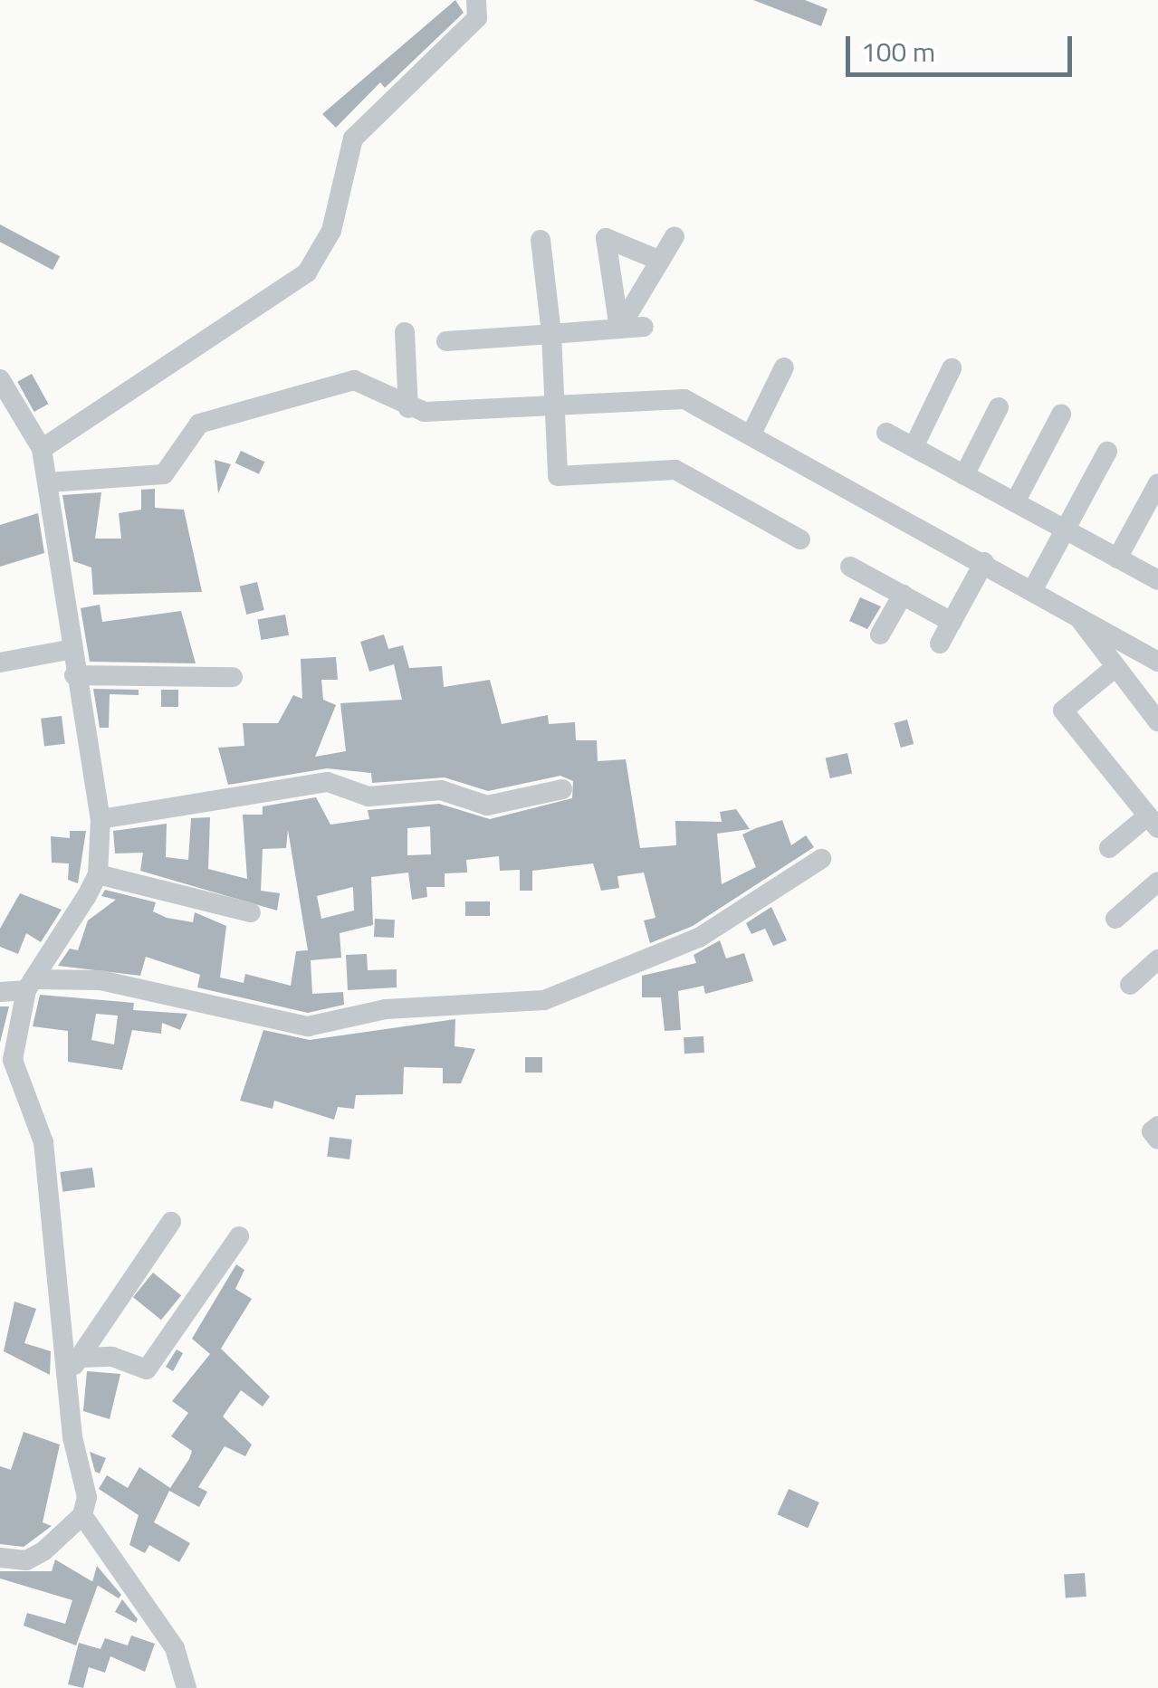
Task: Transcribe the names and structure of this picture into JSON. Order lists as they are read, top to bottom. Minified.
{"scale_bar":"100 m"}
